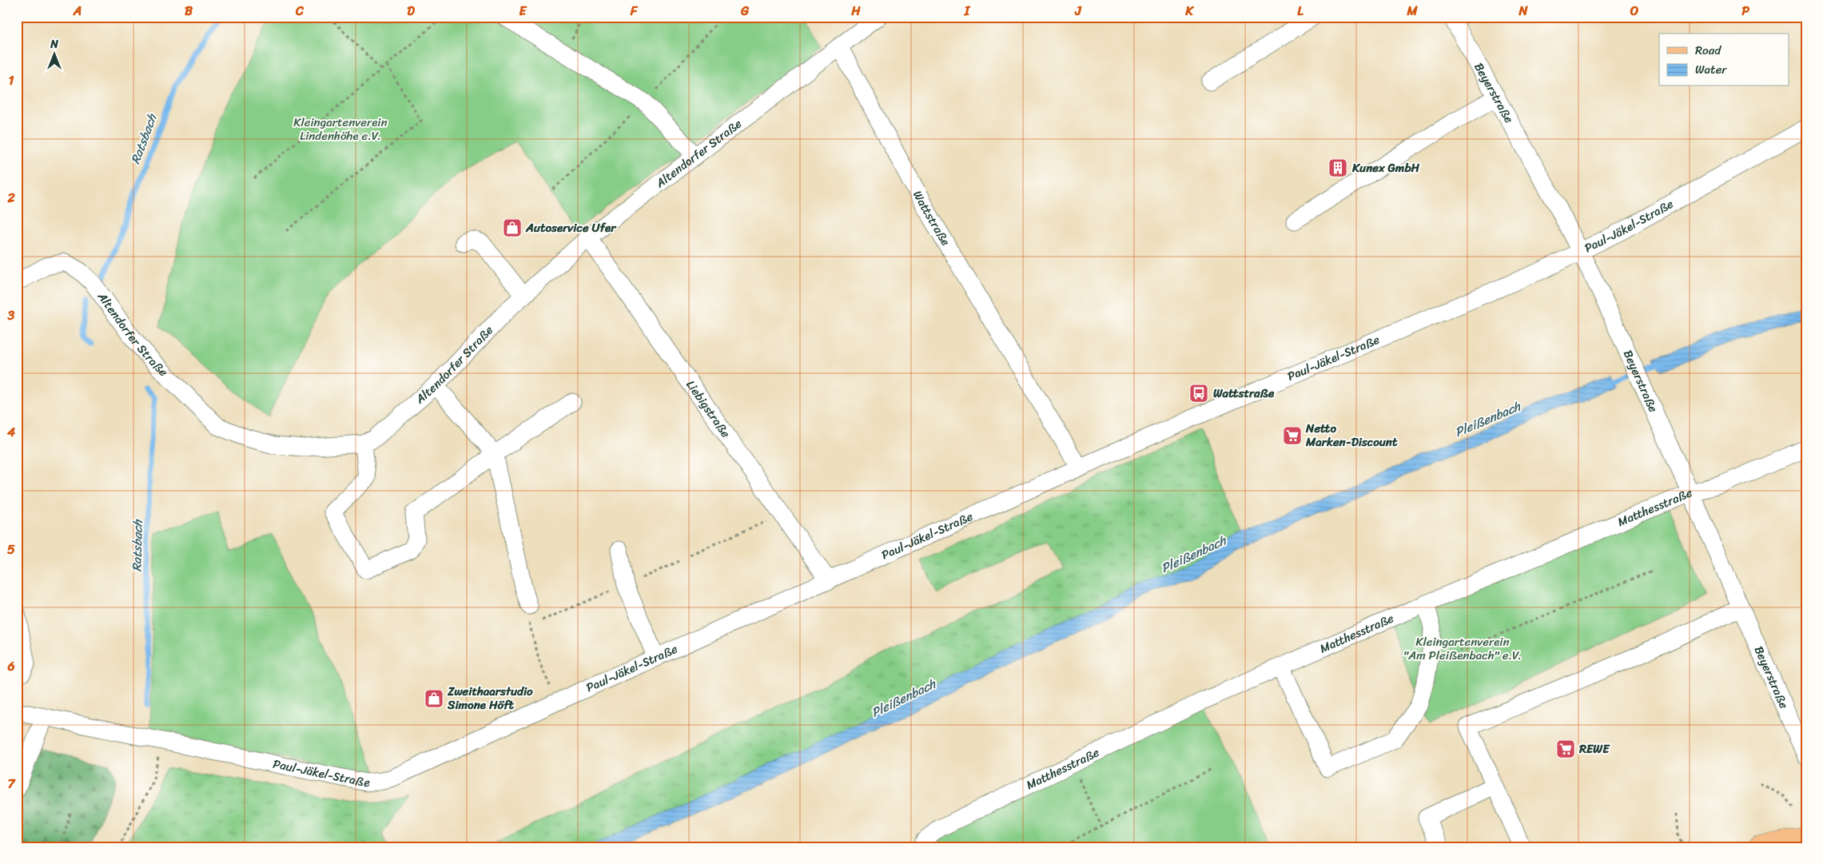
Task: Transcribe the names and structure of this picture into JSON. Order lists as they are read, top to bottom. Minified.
{"streets":{"street":["Beyerstraße","Altendorfer Straße","Wattstraße","Paul-Jäkel-Straße","Liebigstraße","Matthesstraße"]},"crossings":[["Beyerstraße","Paul-Jäkel-Straße"],["Beyerstraße","Matthesstraße"],["Altendorfer Straße","Wattstraße"],["Altendorfer Straße","Liebigstraße"],["Wattstraße","Paul-Jäkel-Straße"],["Paul-Jäkel-Straße","Liebigstraße"]],"water":["Ratsbach","Pleißenbach"],"parks":["Kleingartenverein Lindenhöhe e.V.","Kleingartenverein \"Am Pleißenbach\" e.V."],"places":{"building":["Kunex GmbH"],"shop":["Autoservice Ufer","Zweithaarstudio Simone Höft"],"bus stop":["Wattstraße"],"supermarket":["Netto Marken-Discount","REWE"]},"legend":["Road","Water"],"north":"top","grid":{"columns":["A","B","C","D","E","F","G","H","I","J","K","L","M","N","O","P"],"rows":["1","2","3","4","5","6","7"]}}
